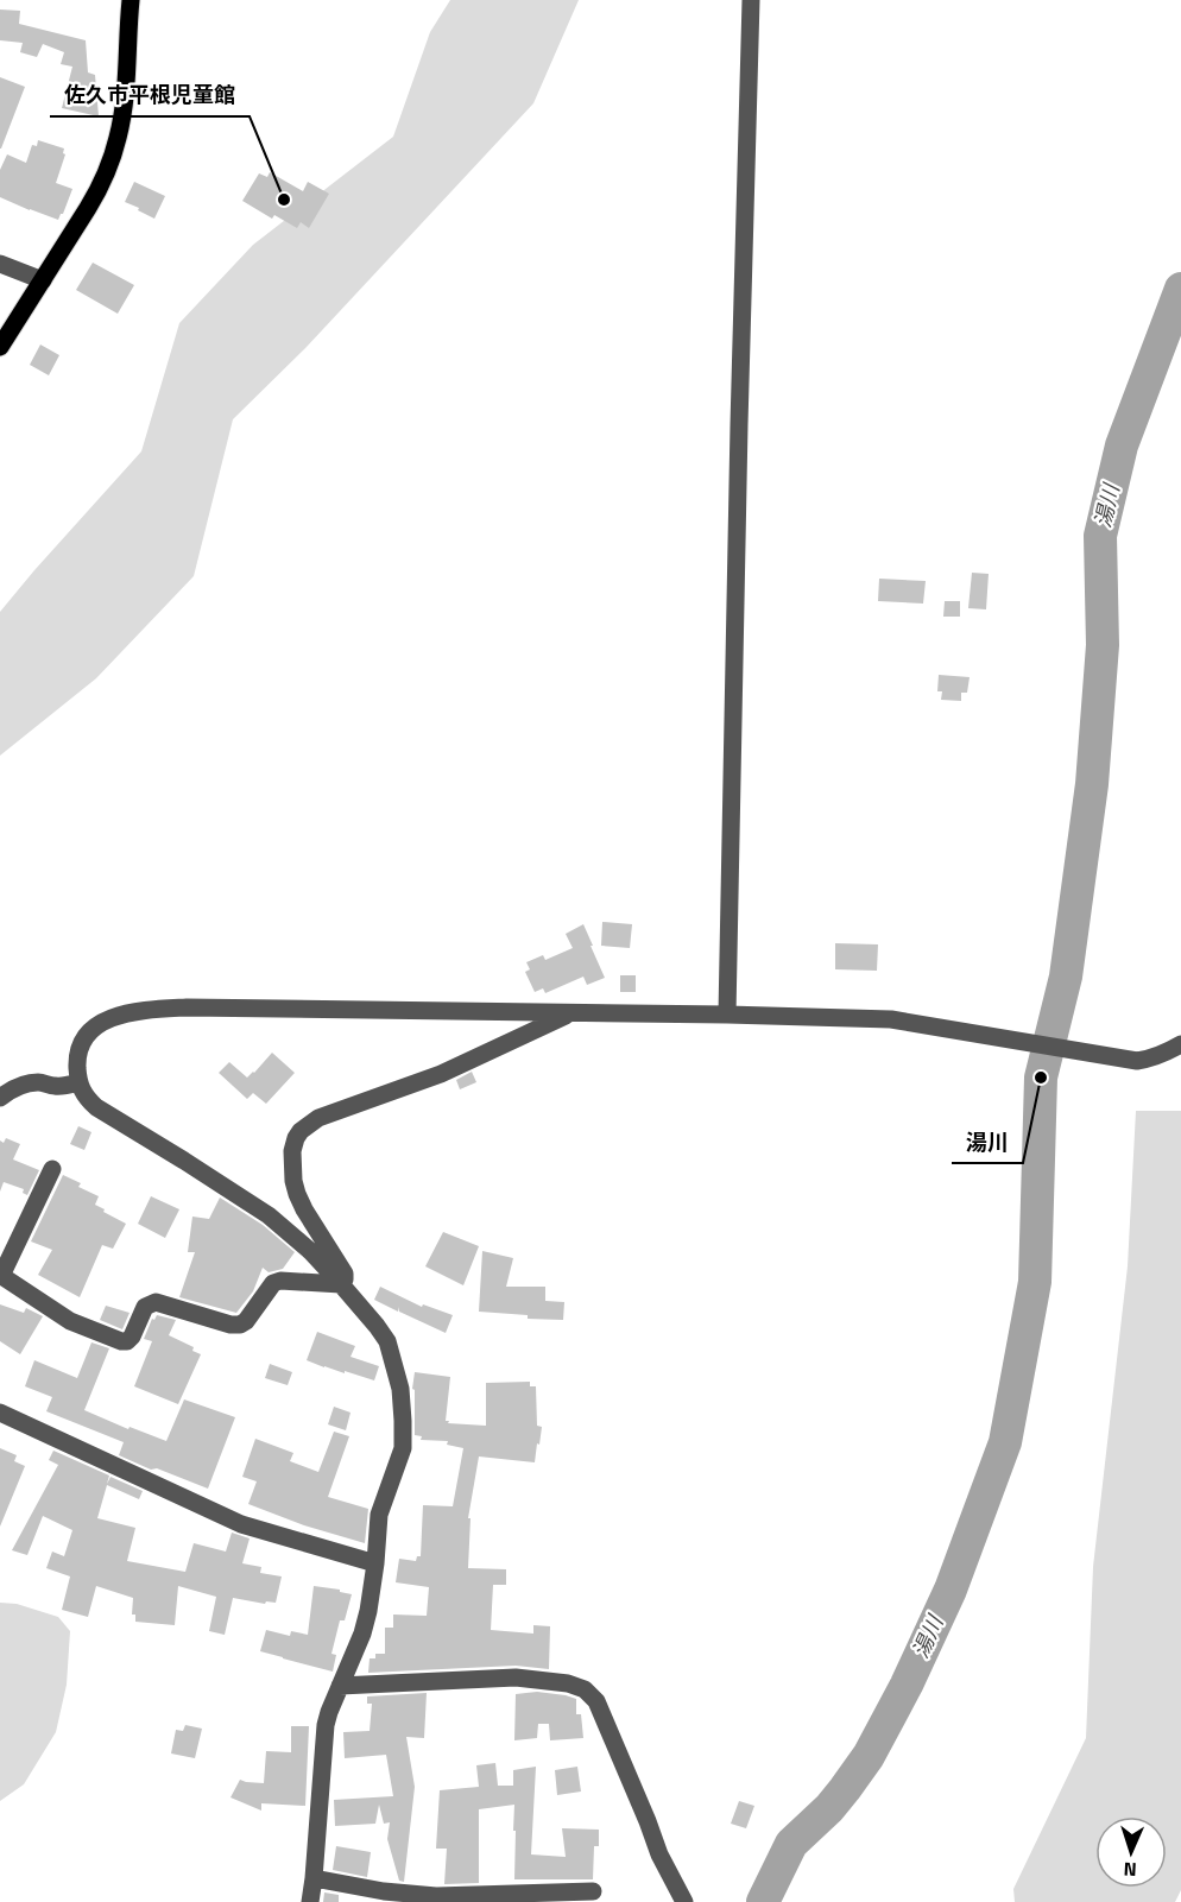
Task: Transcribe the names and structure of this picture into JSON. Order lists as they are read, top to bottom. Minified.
{"water":["湯川"],"places":["佐久市平根児童館","湯川"],"north":"bottom"}
